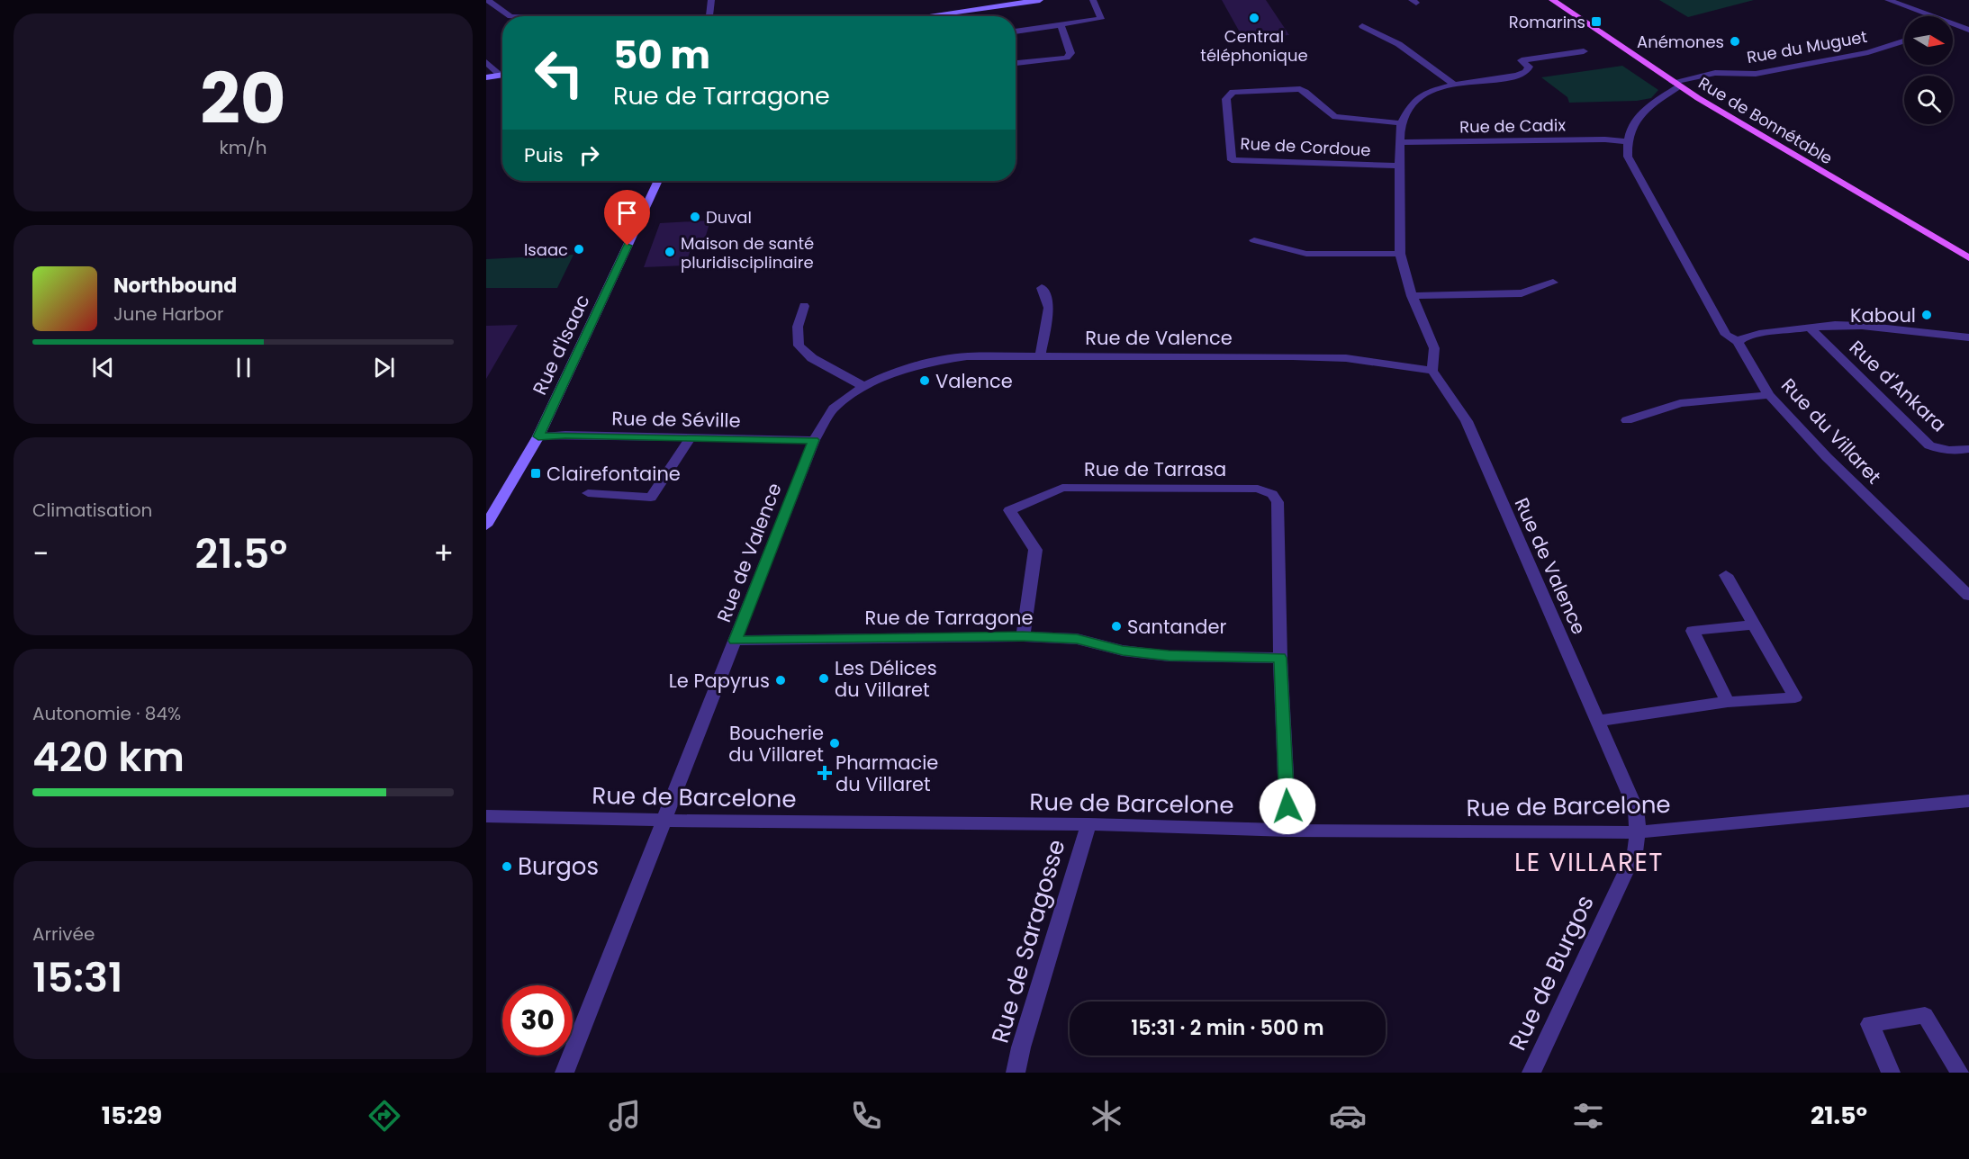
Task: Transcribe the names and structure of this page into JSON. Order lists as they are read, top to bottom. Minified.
{"streets":{"main road":["Rue de Bonnétable"],"street":["Rue du Muguet","Rue de Cadix","Rue de Cordoue","Rue de Valence","Rue d'Isaac","Rue d'Ankara","Rue de Séville","Rue du Villaret","Rue de Tarrasa","Rue de Tarragone","Rue de Barcelone","Rue de Saragosse","Rue de Burgos"]},"crossings":[["Rue du Muguet","Rue de Bonnétable"],["Rue de Cadix","Rue du Villaret"],["Rue de Valence","Rue de Séville"],["Rue de Valence","Rue de Tarragone"],["Rue de Valence","Rue de Barcelone"],["Rue de Valence","Rue de Burgos"],["Rue d'Isaac","Rue de Séville"],["Rue de Tarrasa","Rue de Tarragone"],["Rue de Barcelone","Rue de Saragosse"],["Rue de Barcelone","Rue de Burgos"]],"districts":["LE VILLARET"],"places":{"other":["Central téléphonique","Anémones","Duval","Isaac","Maison de santé pluridisciplinaire","Kaboul","Valence","Santander","Les Délices du Villaret","Le Papyrus","Boucherie du Villaret","Burgos"],"transit":["Romarins","Clairefontaine"],"health":["Pharmacie du Villaret"]},"north":"right","page":{"tile":[["20","km/h"],"Climatisation",["Autonomie · 84%","420 km"],["Arrivée","15:31"]],"turn":["50 m","Rue de Tarragone"],"then":"Puis","song":["Northbound","June Harbor"],"heat":["−","21.5°","+"],"limit":"30","trip":"15:31 · 2 min · 500 m","tabs":["15:29","21.5°"]}}
